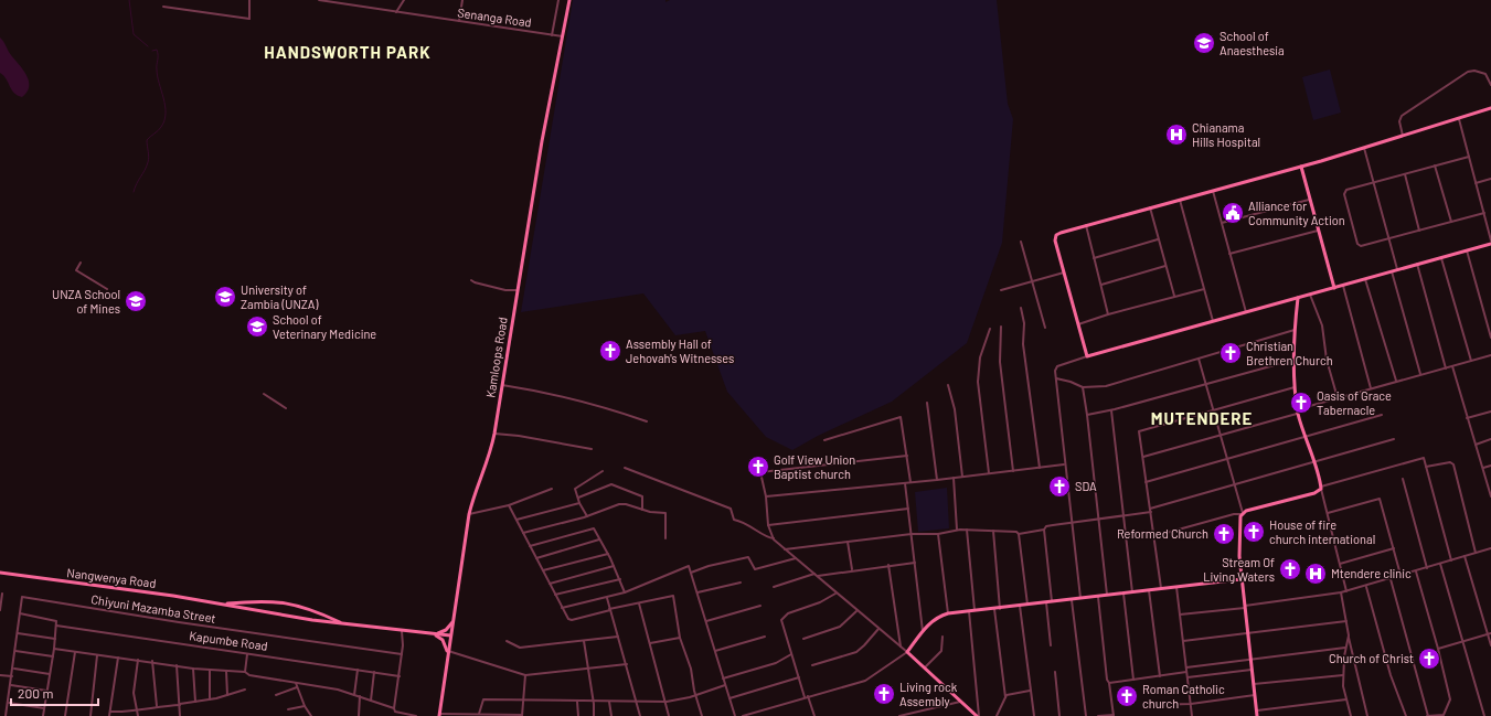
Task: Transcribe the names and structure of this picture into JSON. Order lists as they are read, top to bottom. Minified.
{"streets":{"main road":["Kamloops Road","Nangwenya Road"],"street":["Senanga Road","Chiyuni Mazamba Street","Kapumbe Road"]},"crossings":[["Senanga Road","Kamloops Road"],["Kamloops Road","Nangwenya Road"],["Chiyuni Mazamba Street","Kapumbe Road"]],"districts":["HANDSWORTH PARK","MUTENDERE"],"places":{"school or university":["School of Anaesthesia","University of Zambia (UNZA)","UNZA School of Mines","School of Veterinary Medicine"],"hospital":["Chianama Hills Hospital","Mtendere clinic"],"public building":["Alliance for Community Action"],"church":["Assembly Hall of Jehovah's Witnesses","Christian Brethren Church","Oasis of Grace Tabernacle","Golf View Union Baptist church","SDA","House of fire church international","Reformed Church","Stream Of Living Waters","Church of Christ","Living rock Assembly","Roman Catholic church"]},"scale_bar":"200 m"}
